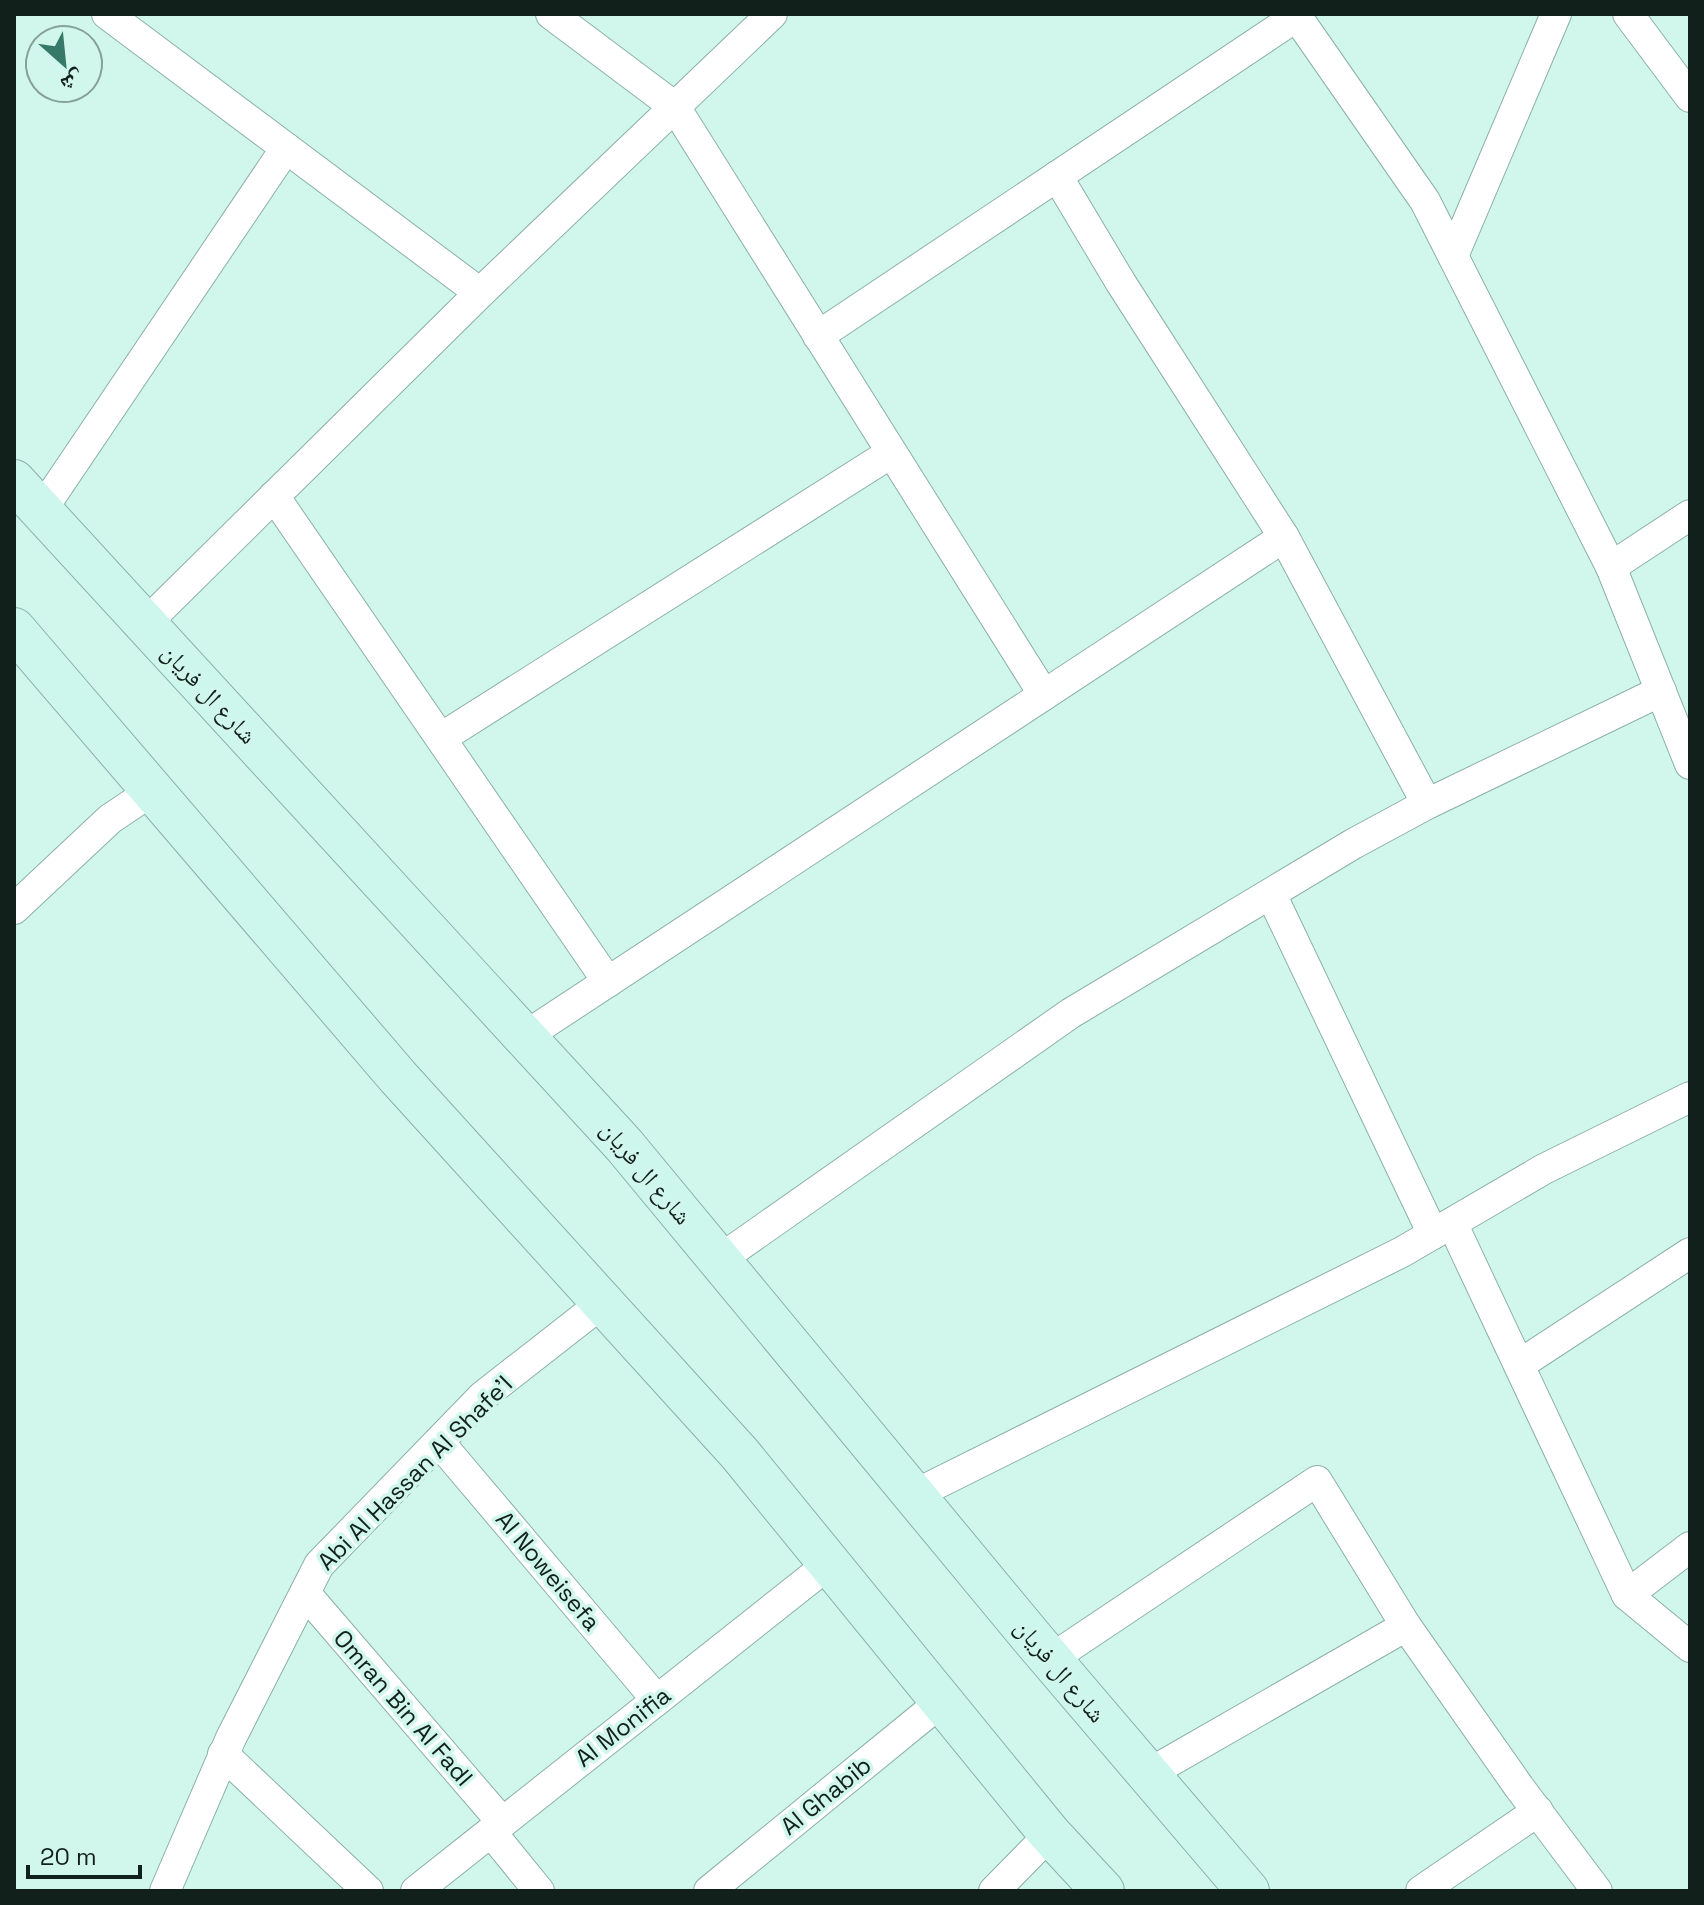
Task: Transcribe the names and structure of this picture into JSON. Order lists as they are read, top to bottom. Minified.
{"streets":{"main road":["شارع ال فريان"],"street":["Abi Al Hassan Al Shafe'I","Al Noweisefa","Omran Bin Al Fadl","Al Monifia","Al Ghabib"]},"crossings":[["Abi Al Hassan Al Shafe'I","Al Noweisefa"],["Abi Al Hassan Al Shafe'I","Omran Bin Al Fadl"],["Al Noweisefa","Al Monifia"],["Omran Bin Al Fadl","Al Monifia"]],"scale_bar":"20 m","north":"bottom right"}
